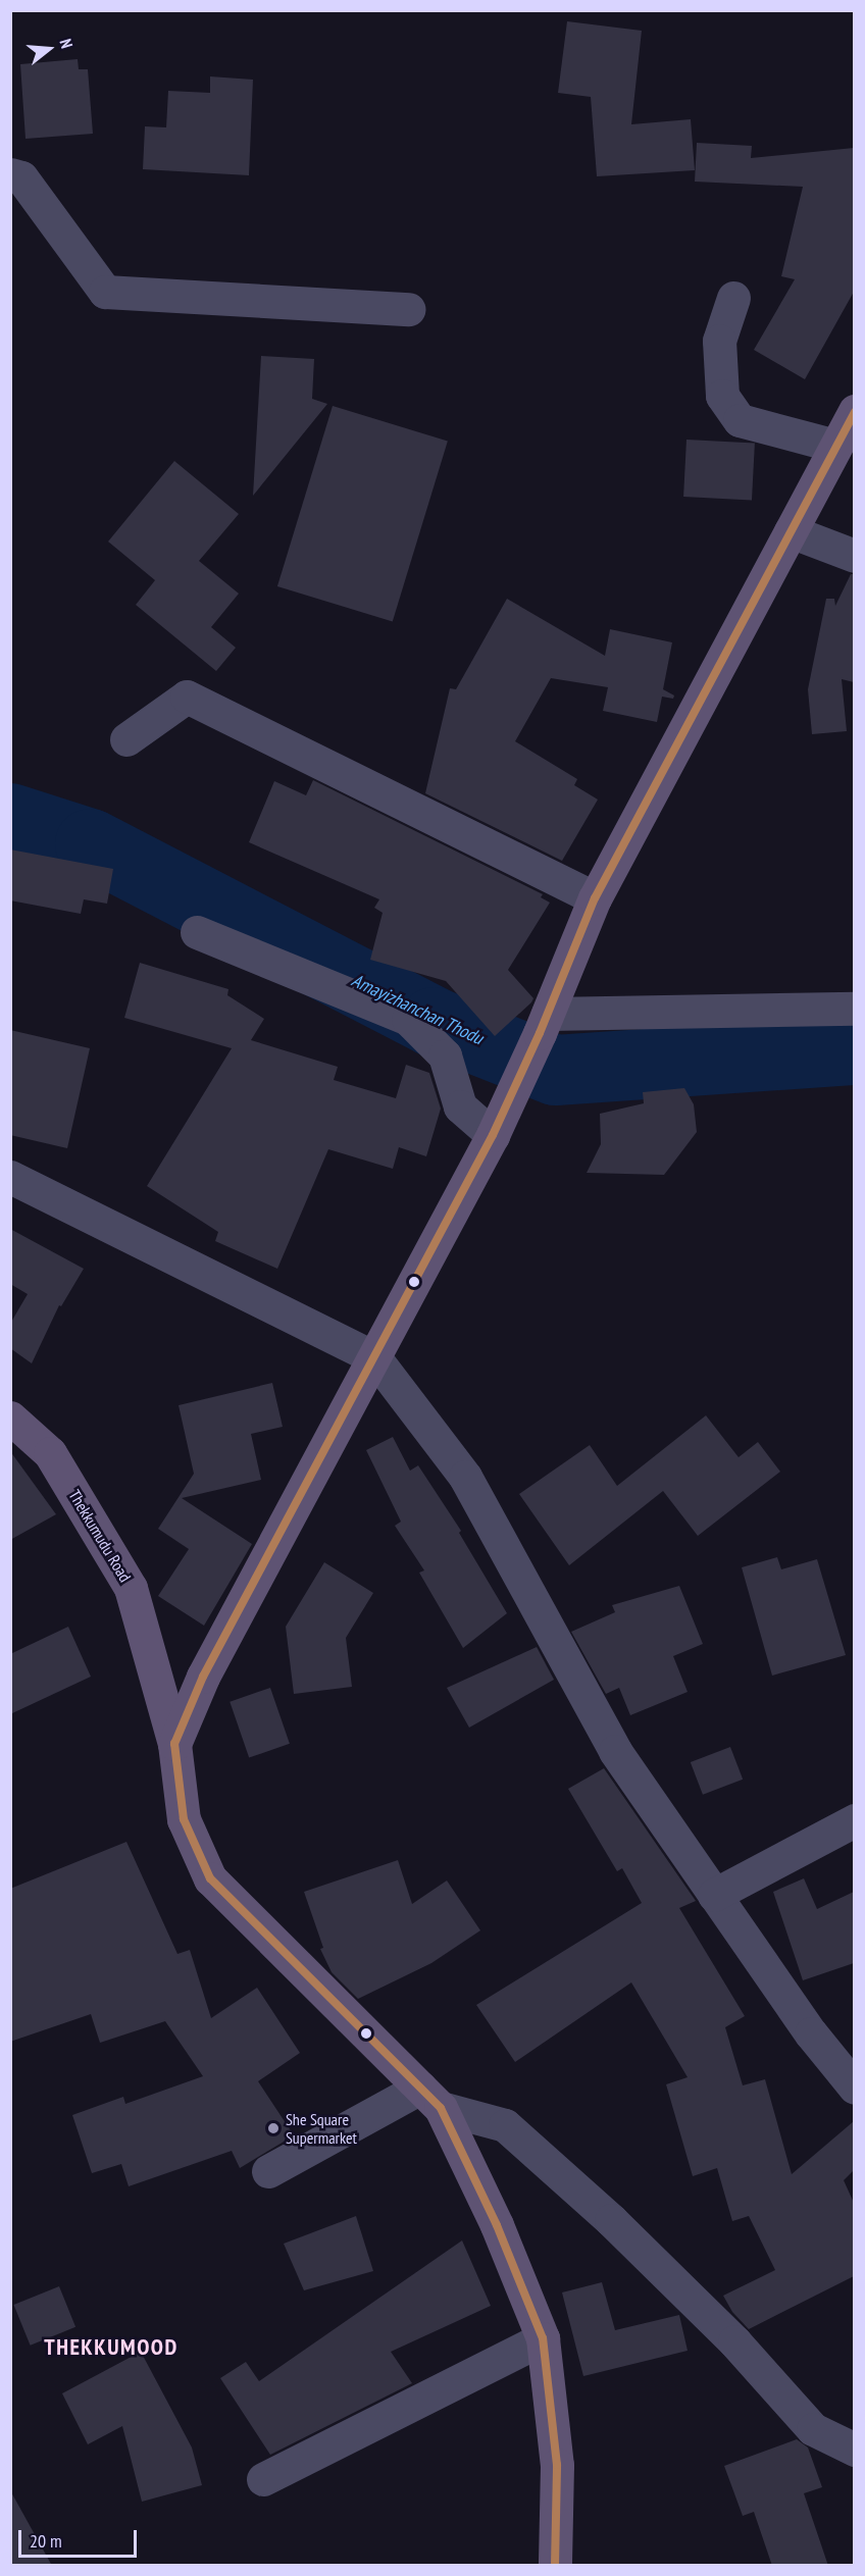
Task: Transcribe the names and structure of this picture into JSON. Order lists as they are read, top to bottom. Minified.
{"streets":{"main road":["Thekkumudu Road"]},"districts":["THEKKUMOOD"],"water":["Amayizhanchan Thodu"],"places":["She Square Supermarket"],"scale_bar":"20 m","north":"right"}
